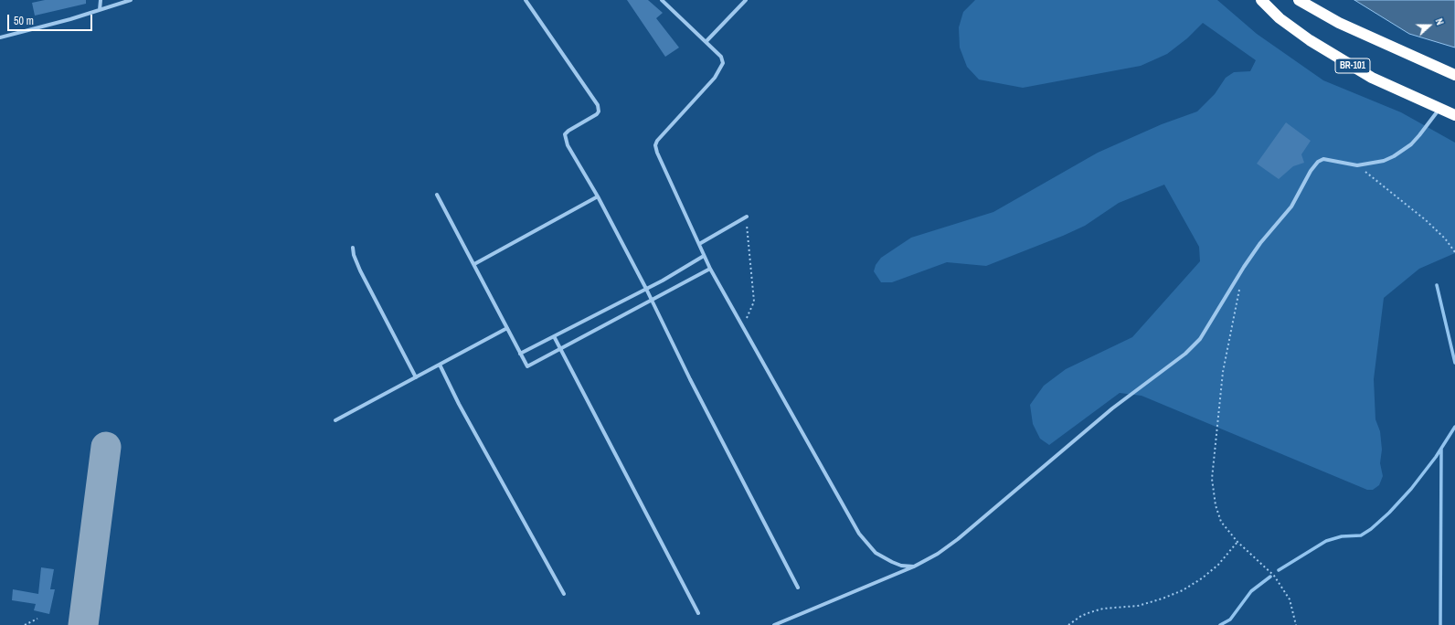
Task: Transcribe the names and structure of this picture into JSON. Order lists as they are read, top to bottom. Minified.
{"streets":{"highway":["BR-101"]},"scale_bar":"50 m","north":"right"}
